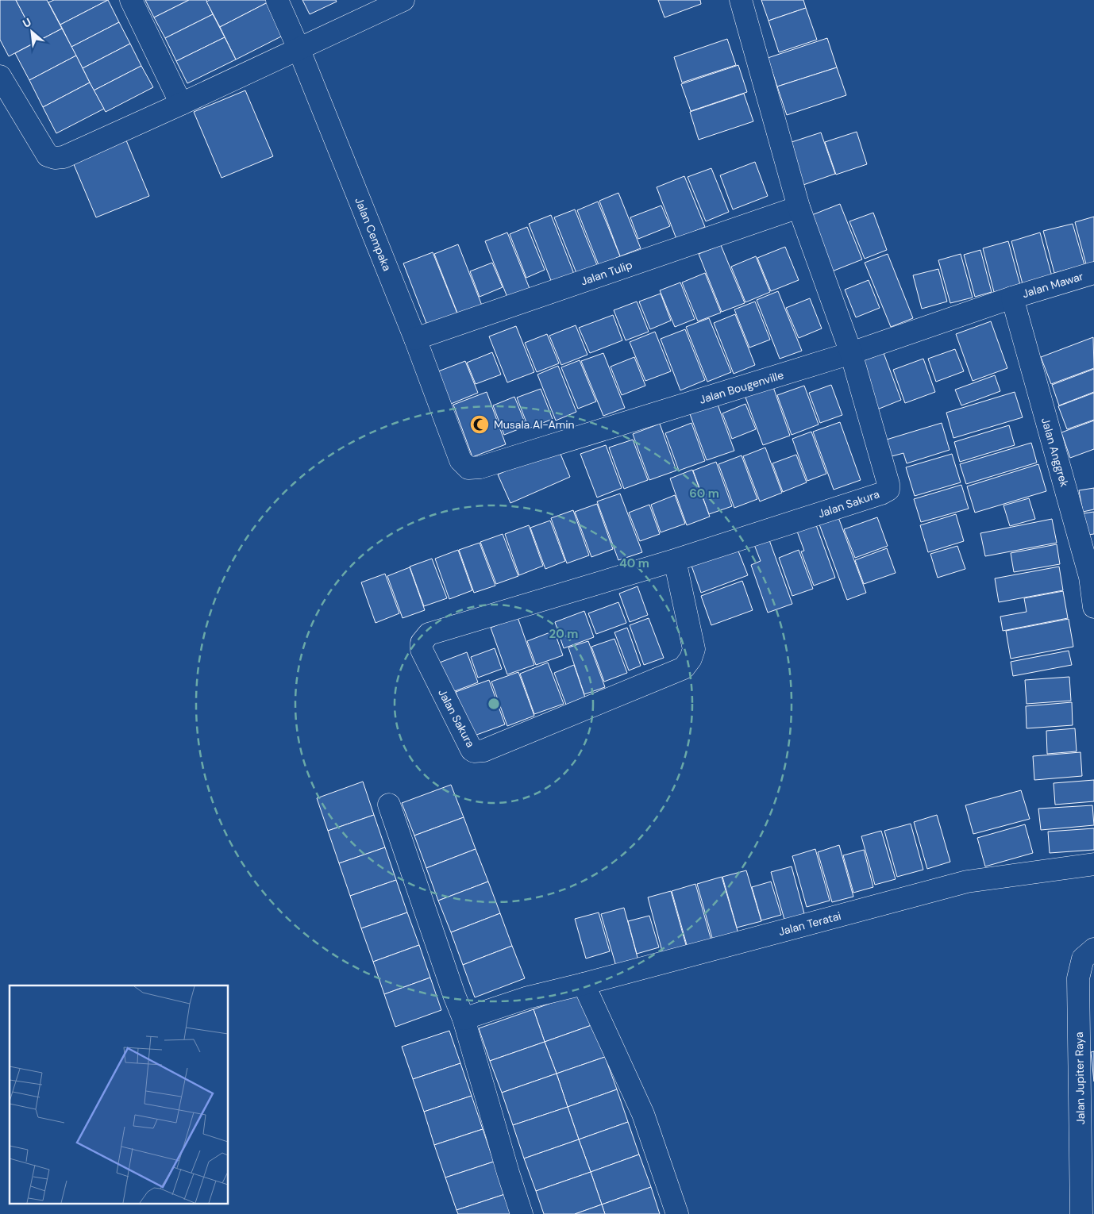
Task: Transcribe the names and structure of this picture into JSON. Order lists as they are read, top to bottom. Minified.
{"streets":{"street":["Jalan Cempaka","Jalan Tulip","Jalan Mawar","Jalan Bougenville","Jalan Anggrek","Jalan Sakura","Jalan Teratai","Jalan Jupiter Raya"]},"crossings":[["Jalan Cempaka","Jalan Tulip"],["Jalan Cempaka","Jalan Bougenville"],["Jalan Mawar","Jalan Bougenville"],["Jalan Mawar","Jalan Anggrek"],["Jalan Bougenville","Jalan Anggrek"],["Jalan Bougenville","Jalan Sakura"]],"places":{"mosque":["Musala Al-Amin"]},"north":"top left","rings":["60 m","40 m","20 m"]}
